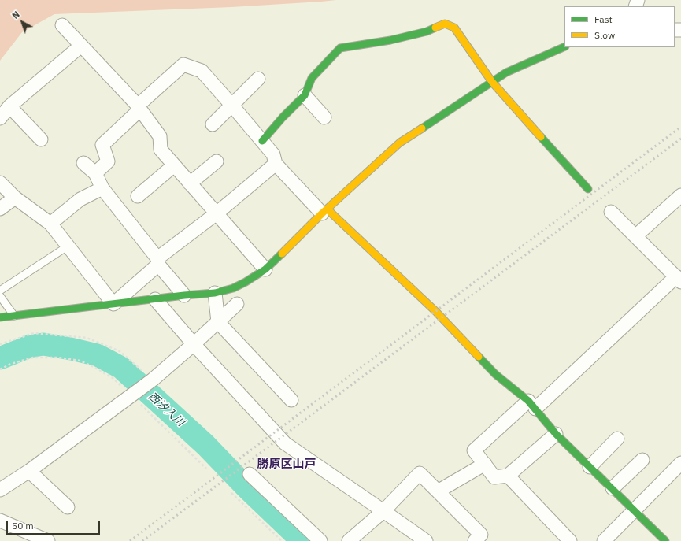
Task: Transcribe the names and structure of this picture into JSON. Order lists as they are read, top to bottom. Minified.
{"districts":["勝原区山戸"],"water":["西汐入川"],"legend":["Fast","Slow"],"scale_bar":"50 m","north":"top left"}
